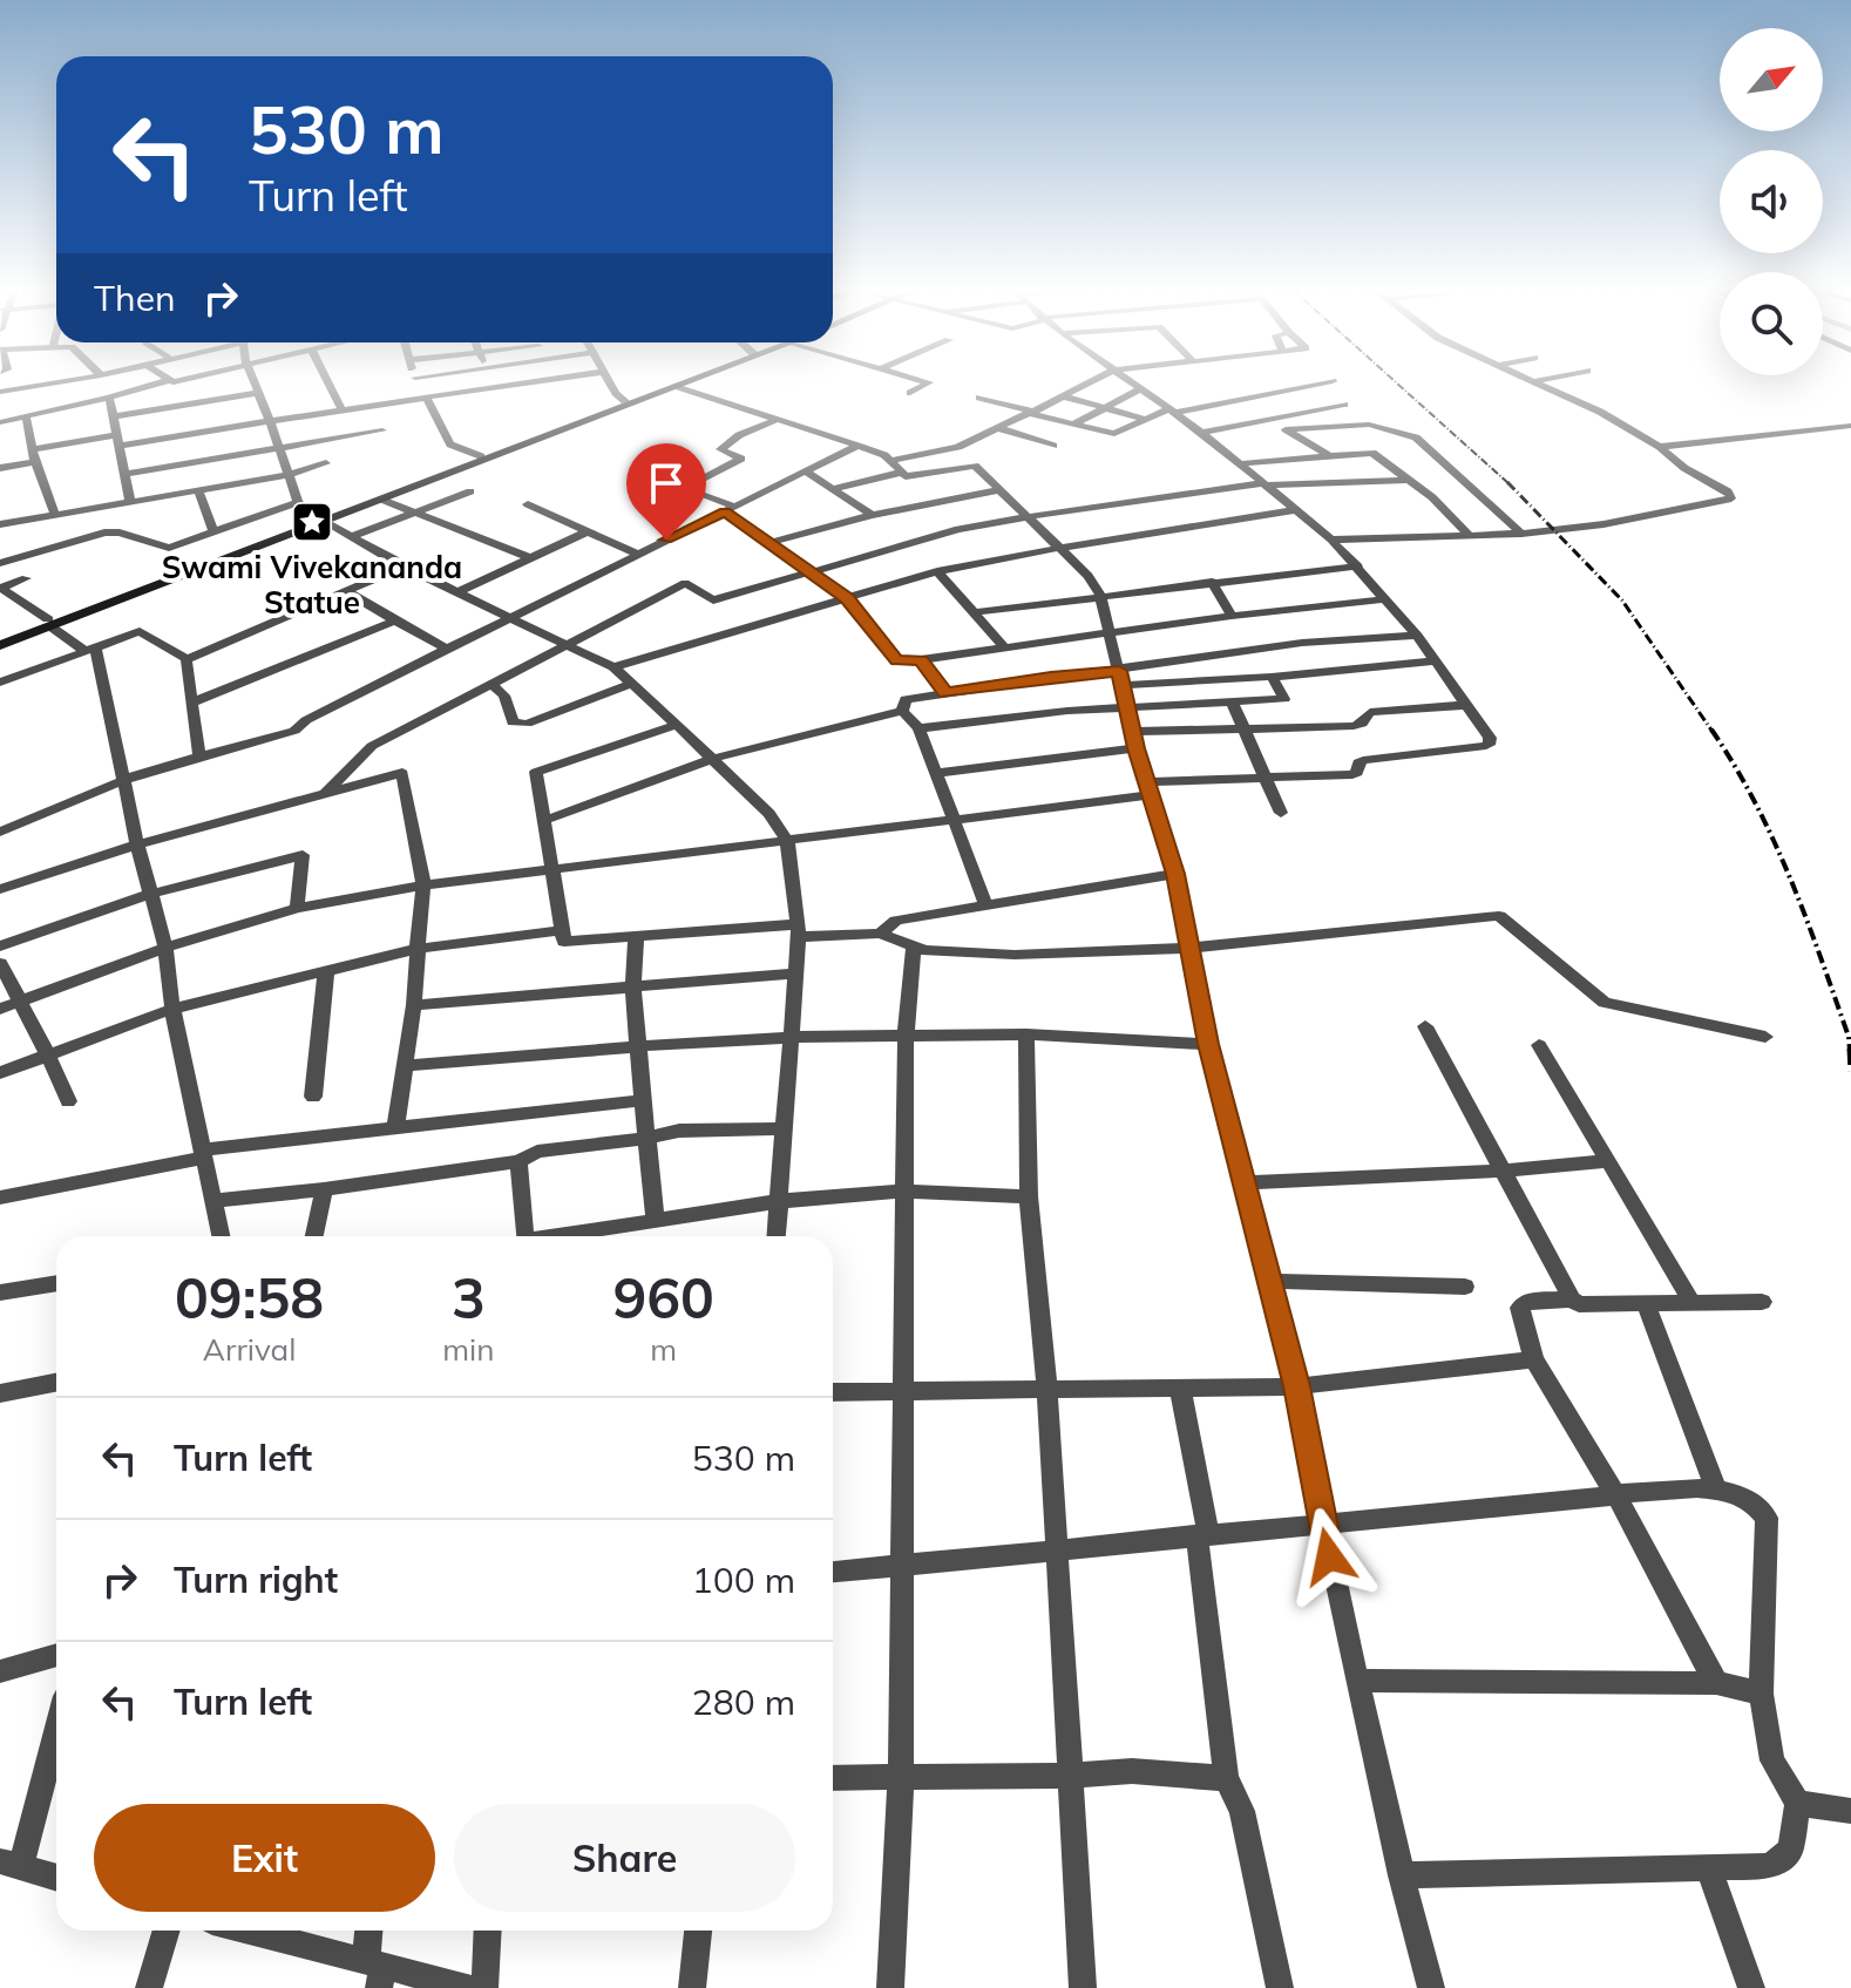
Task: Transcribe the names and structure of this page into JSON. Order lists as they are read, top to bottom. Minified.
{"places":{"place":["Swami Vivekananda Statue"]},"north":"top right","page":{"turn":["530 m","Turn left"],"then":"Then","eta":["09:58","Arrival","3","min","960","m"],"list":[{"name":"Turn left","value":"530 m"},{"name":"Turn right","value":"100 m"},{"name":"Turn left","value":"280 m"}],"buttons":["Exit","Share"]}}
